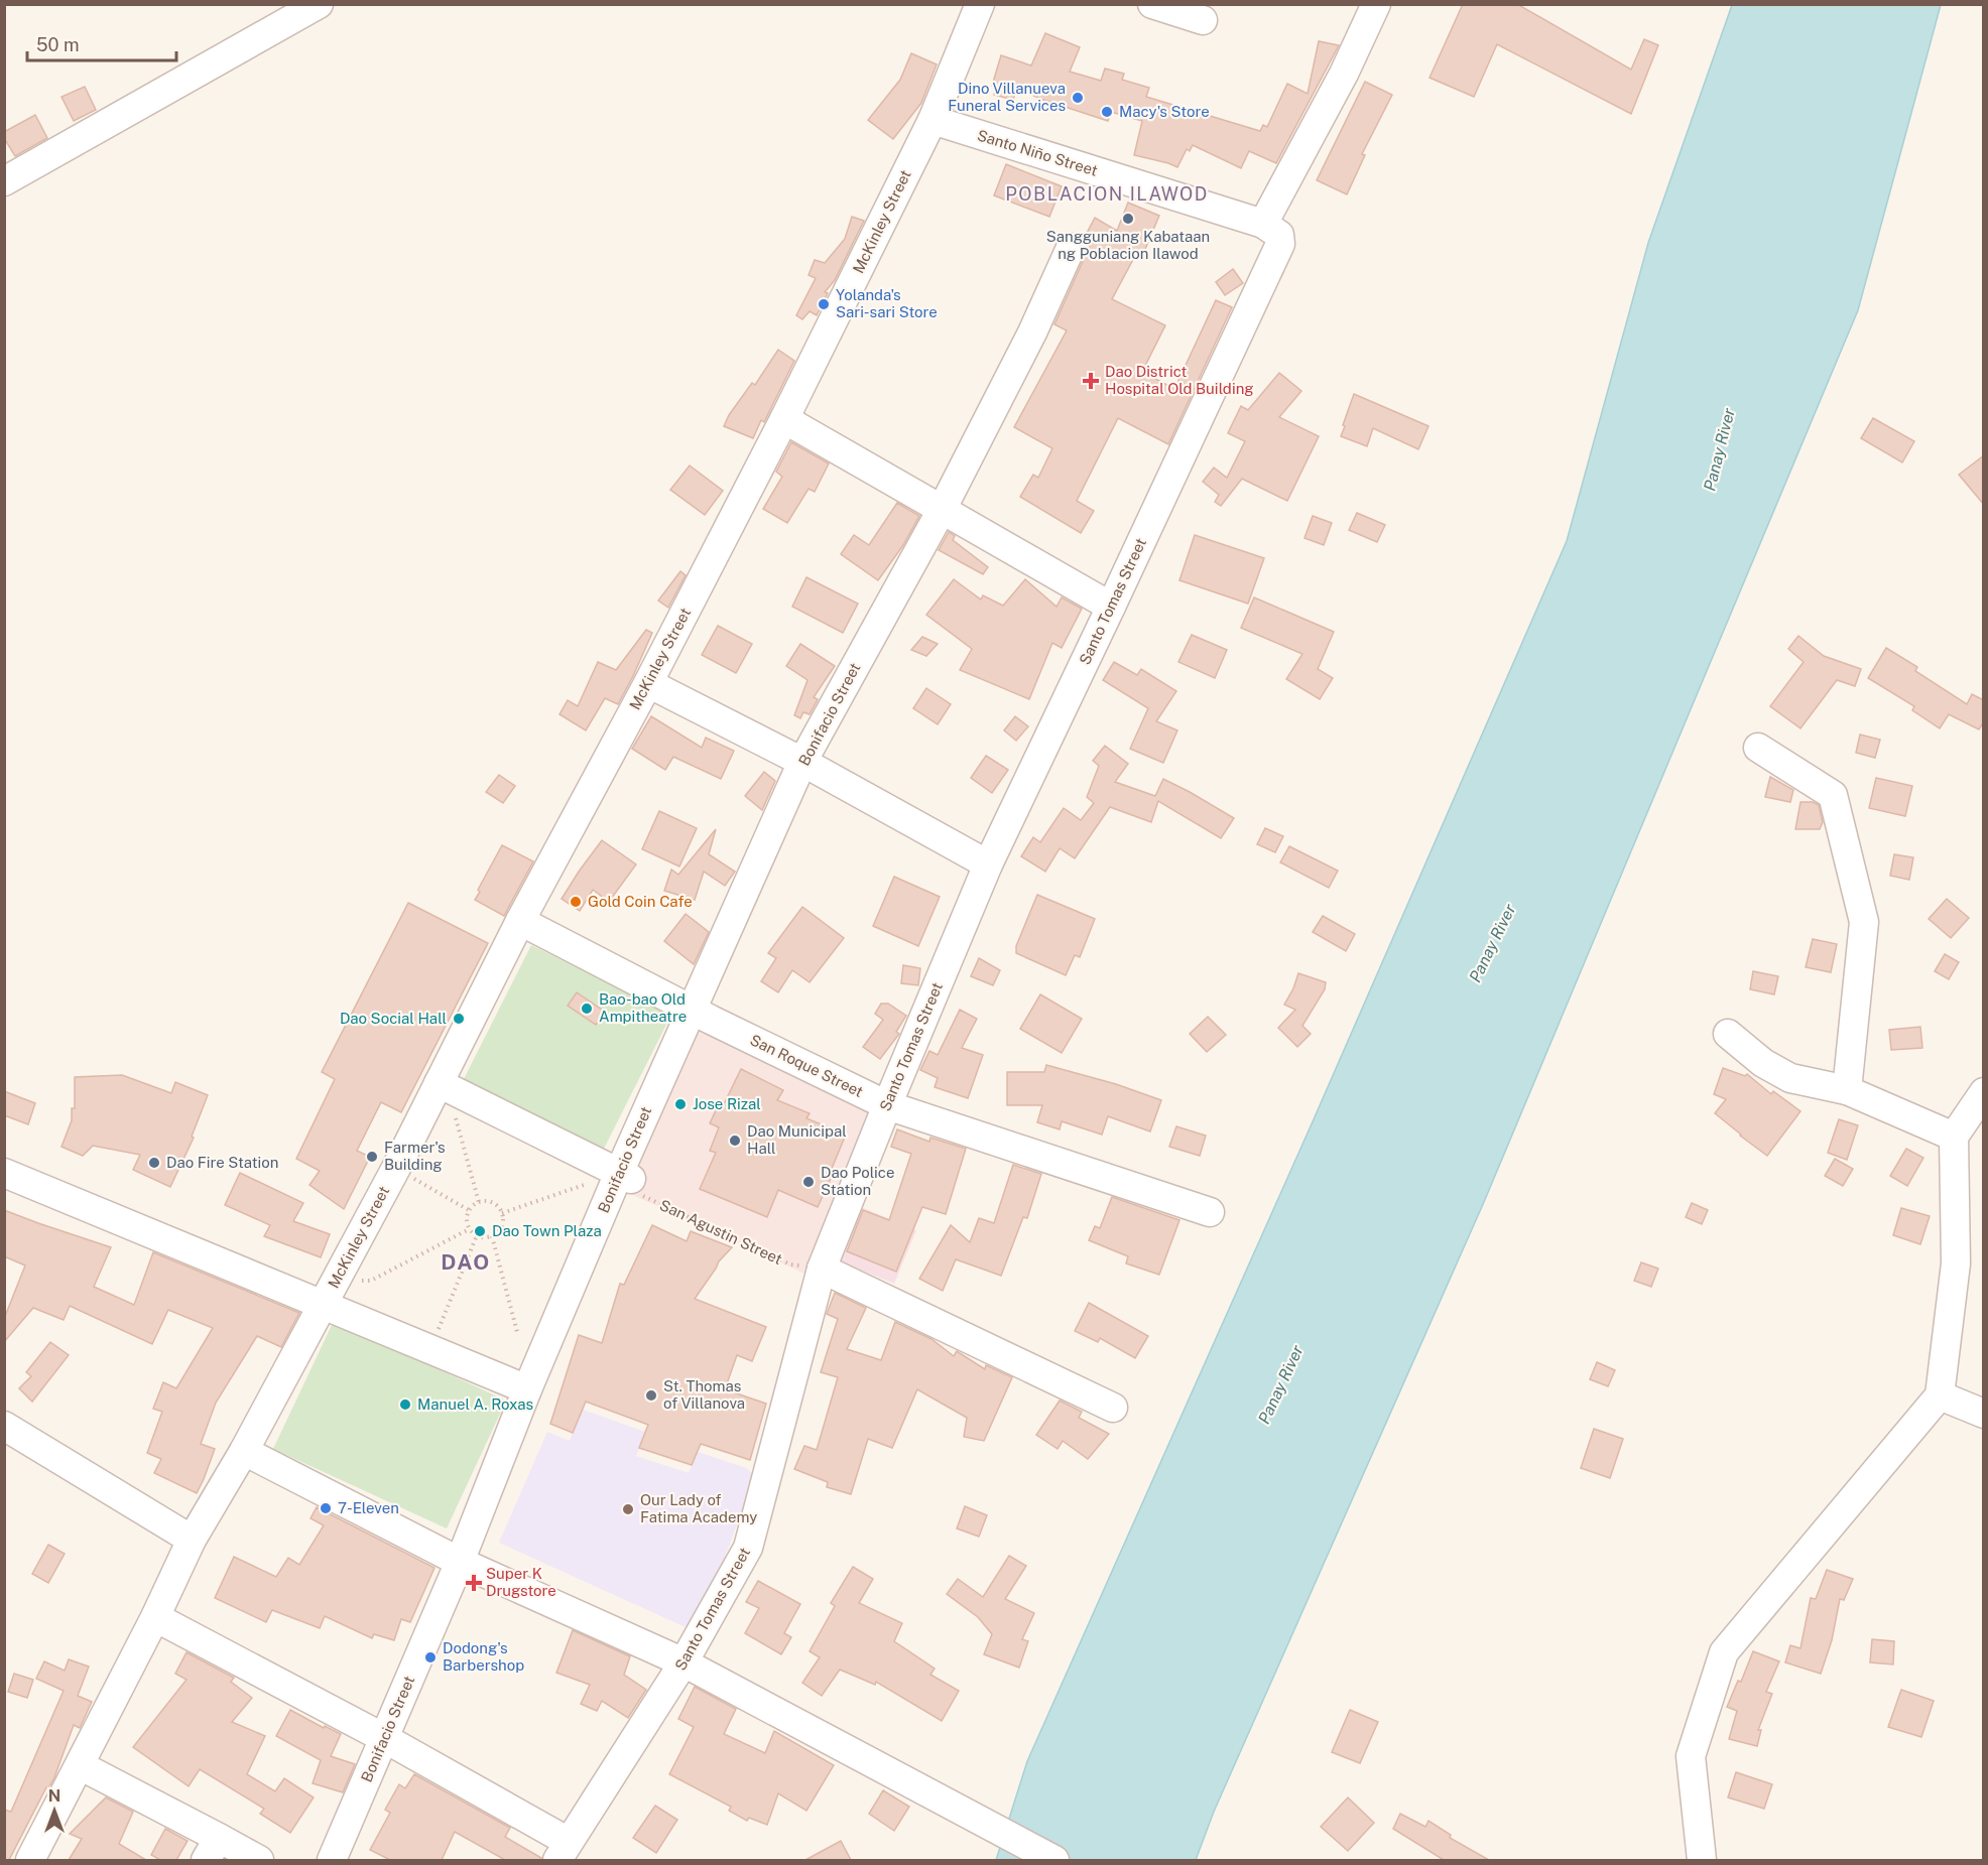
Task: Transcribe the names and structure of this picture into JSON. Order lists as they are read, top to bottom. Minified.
{"streets":{"street":["Santo Niño Street","McKinley Street","Santo Tomas Street","Bonifacio Street","San Roque Street"],"path":["San Agustin Street"]},"crossings":[["Santo Niño Street","McKinley Street"],["Santo Niño Street","Santo Tomas Street"],["McKinley Street","San Roque Street"],["Santo Tomas Street","San Roque Street"],["Santo Tomas Street","San Agustin Street"],["Bonifacio Street","San Roque Street"],["Bonifacio Street","San Agustin Street"]],"districts":["POBLACION ILAWOD","DAO"],"water":["Panay River"],"places":{"other":["Dino Villanueva Funeral Services","Macy's Store","Sangguniang Kabataan ng Poblacion Ilawod","Yolanda's Sari-sari Store","Gold Coin Cafe","Bao-bao Old Ampitheatre","Dao Social Hall","Jose Rizal","Dao Municipal Hall","Farmer's Building","Dao Fire Station","Dao Police Station","Dao Town Plaza","St. Thomas of Villanova","Manuel A. Roxas","7-Eleven","Our Lady of Fatima Academy","Dodong's Barbershop"],"health":["Dao District Hospital Old Building","Super K Drugstore"]},"scale_bar":"50 m","north":"top"}
